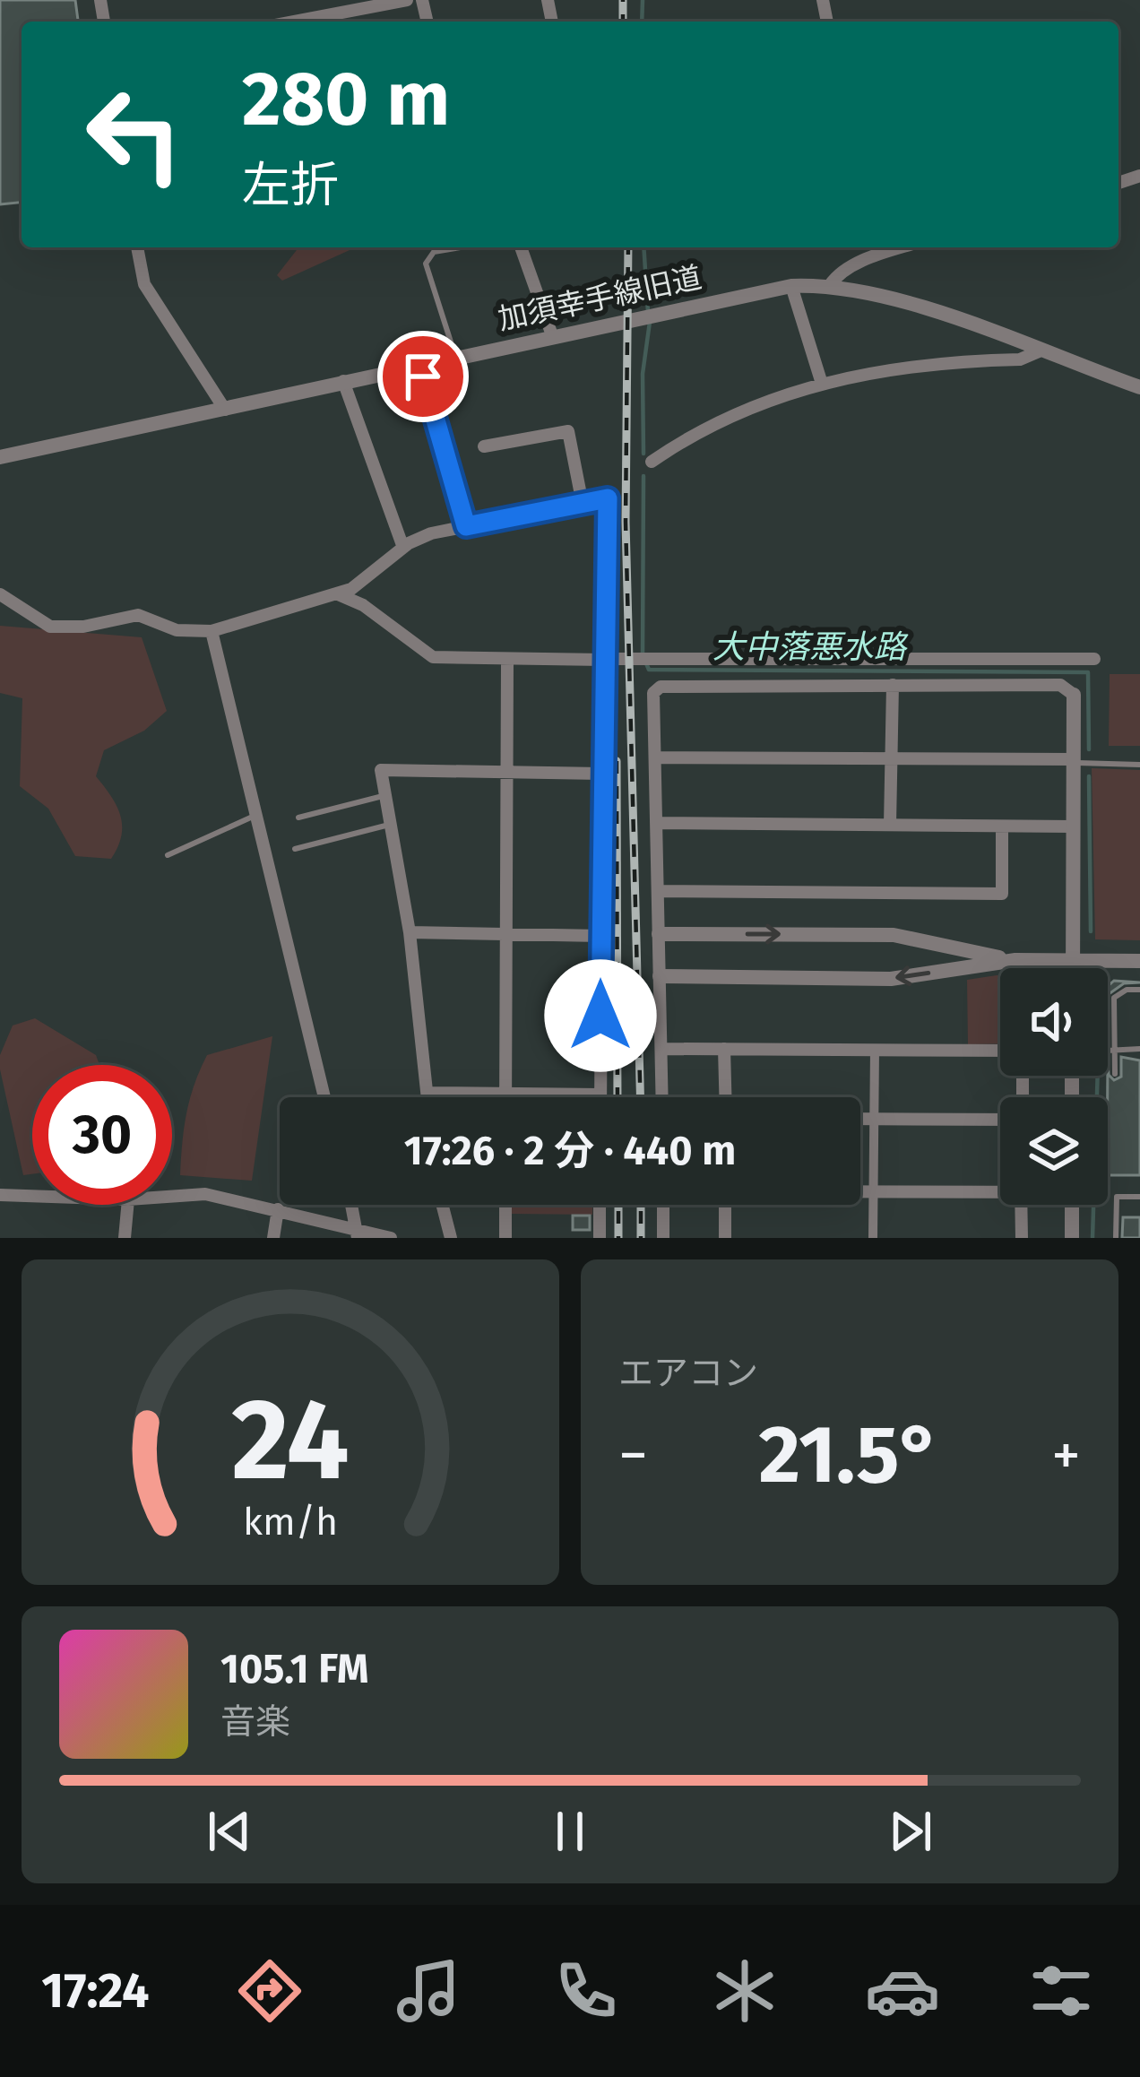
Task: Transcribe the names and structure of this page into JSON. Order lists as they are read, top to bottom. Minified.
{"streets":{"street":["加須幸手線旧道"]},"water":["大中落悪水路"],"page":{"turn":["280 m","左折"],"limit":"30","trip":"17:26 · 2 分 · 440 m","tile":"エアコン","heat":["−","21.5°","+"],"song":["105.1 FM","音楽"],"tabs":"17:24","gauge":["24","km/h"]}}
